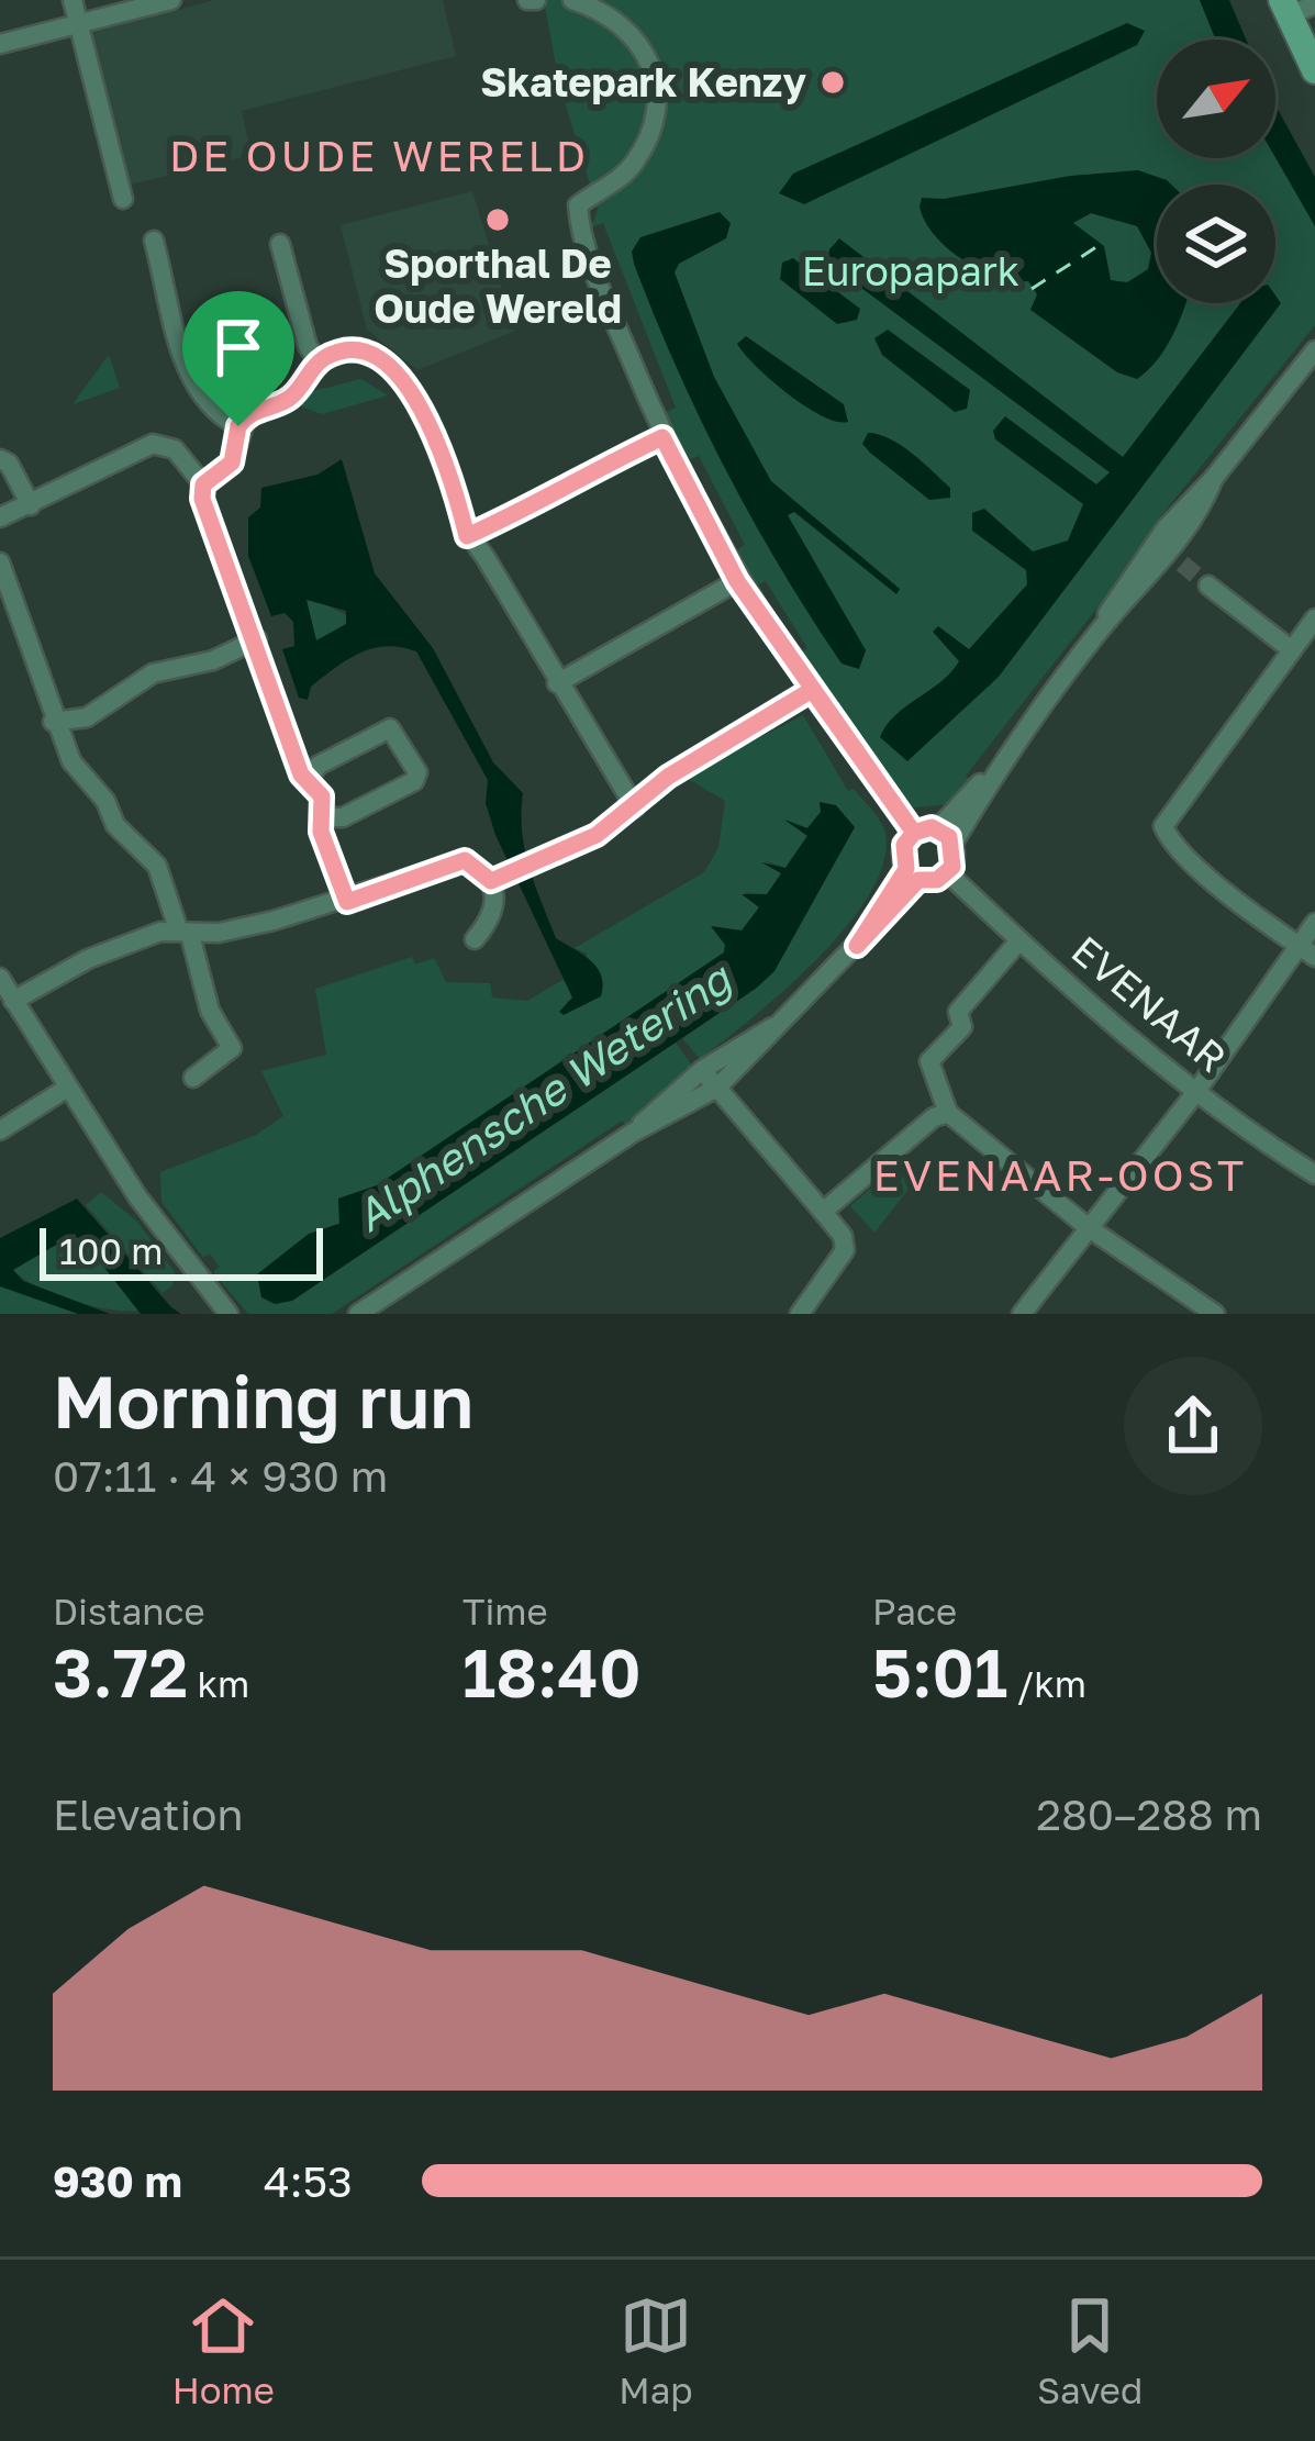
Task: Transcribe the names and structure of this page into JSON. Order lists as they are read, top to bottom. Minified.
{"streets":{"street":["EVENAAR"]},"districts":["DE OUDE WERELD","EVENAAR-OOST"],"water":["Alphensche Wetering"],"parks":["Europapark"],"places":["Skatepark Kenzy","Sporthal De Oude Wereld"],"scale_bar":"100 m","north":"top right","page":{"scale":"100 m","heading":["Morning run","07:11 · 4 × 930 m"],"stats":[["Distance","3.72 km"],["Time","18:40"],["Pace","5:01 /km"]],"chart":["Elevation","280–288 m"],"list":[{"name":"930 m","note":"4:53"}],"tabs":["Home","Map","Saved"]}}
